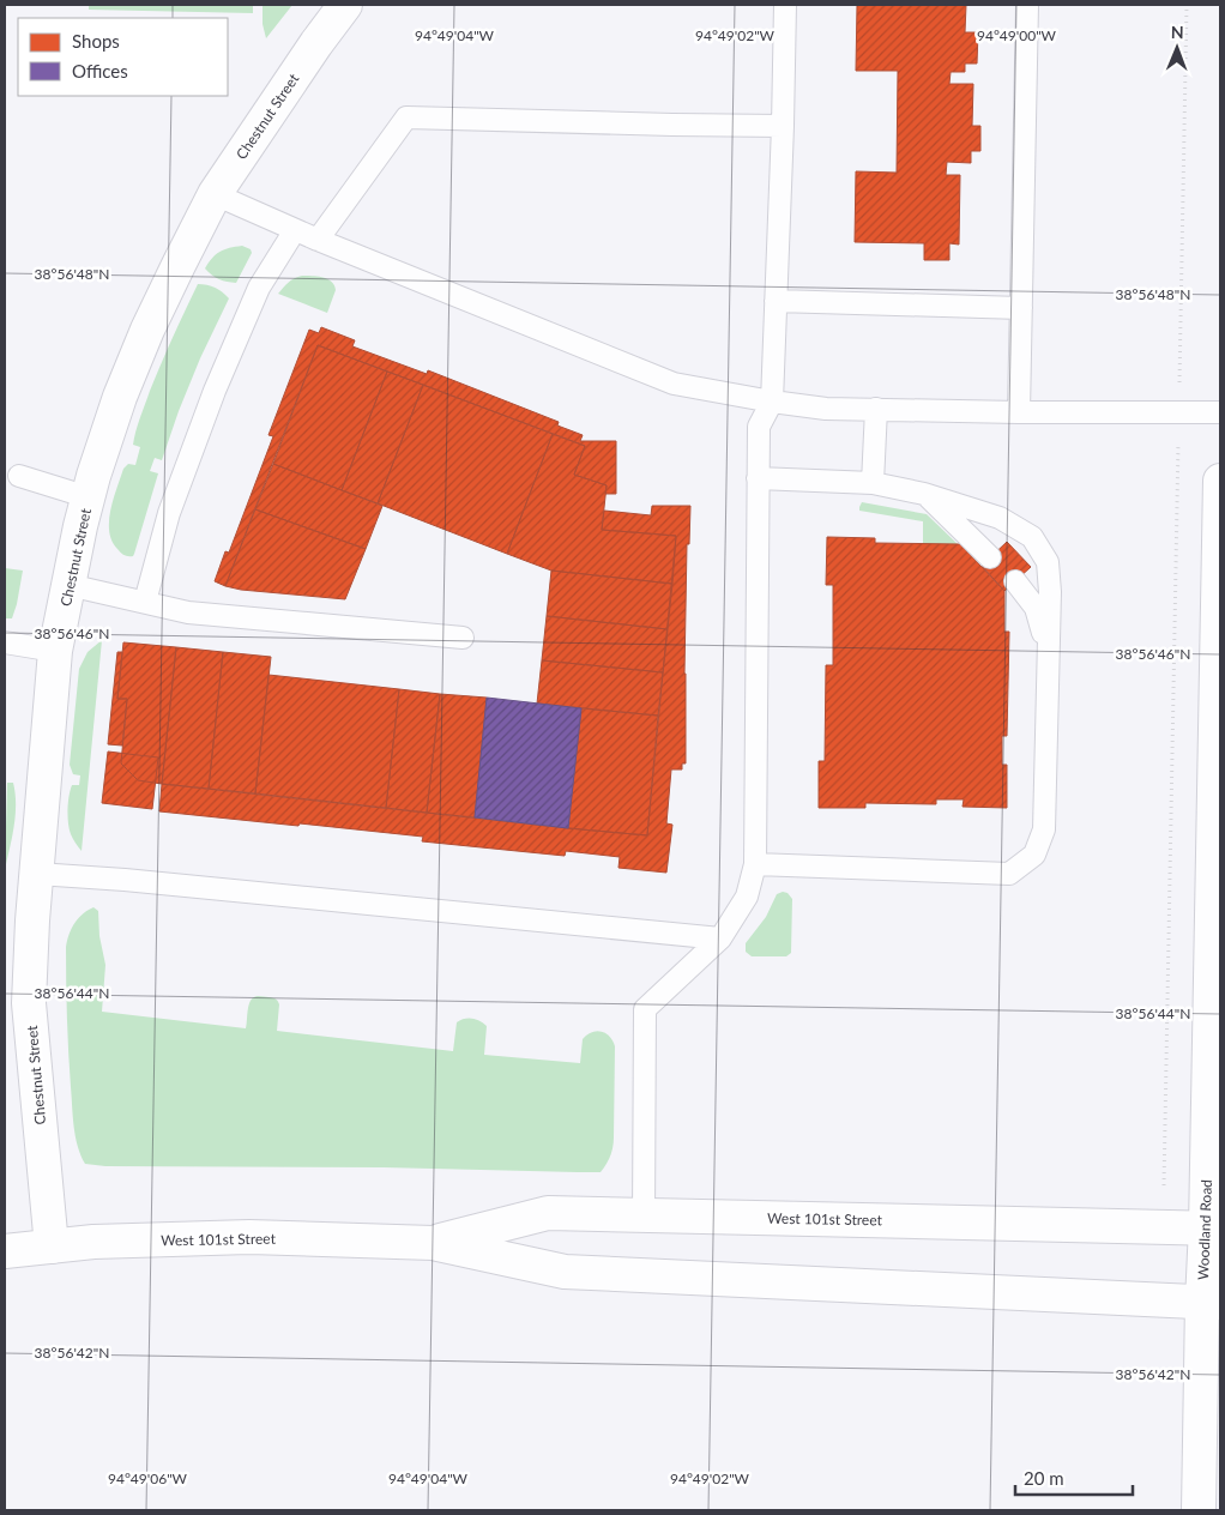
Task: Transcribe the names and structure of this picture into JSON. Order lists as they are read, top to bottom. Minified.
{"streets":{"street":["Chestnut Street","West 101st Street","Woodland Road"]},"crossings":[["Chestnut Street","West 101st Street"],["West 101st Street","Woodland Road"]],"legend":["Shops","Offices"],"scale_bar":"20 m","north":"top","coordinates":["94°49'04\"W","94°49'02\"W","94°49'00\"W","38°56'48\"N","38°56'46\"N","38°56'44\"N","38°56'42\"N","94°49'06\"W"]}
